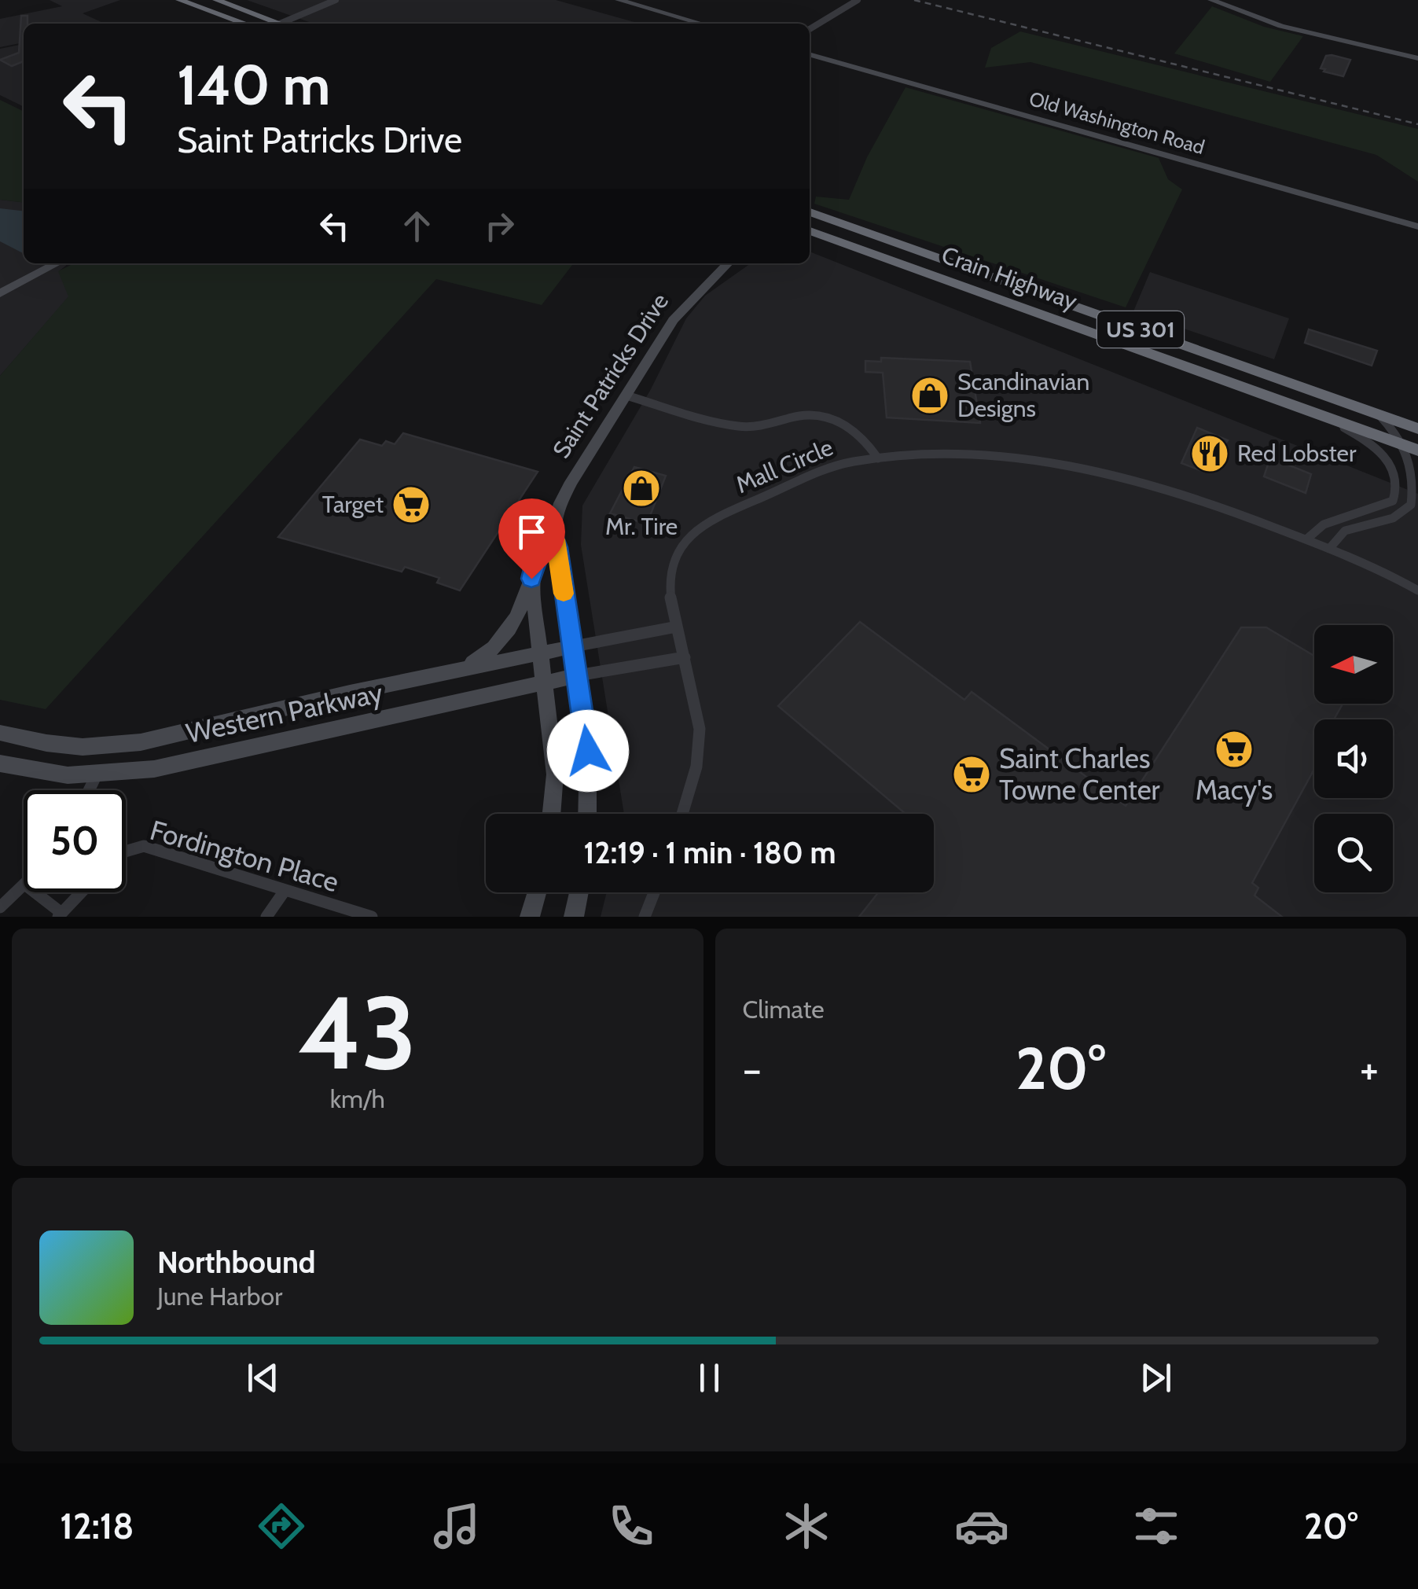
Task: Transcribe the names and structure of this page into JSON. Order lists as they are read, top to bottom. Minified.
{"streets":{"highway":["Crain Highway","US 301"],"main road":["Old Washington Road","Saint Patricks Drive","Western Parkway"],"street":["Mall Circle","Fordington Place"]},"crossings":[["Saint Patricks Drive","Western Parkway"]],"places":{"shop":["Scandinavian Designs","Mr. Tire"],"restaurant":["Red Lobster"],"supermarket":["Target","Macy's","Saint Charles Towne Center"]},"north":"left","page":{"turn":["140 m","Saint Patricks Drive"],"limit":"50","trip":"12:19 · 1 min · 180 m","tile":[["43","km/h"],"Climate"],"heat":["−","20°","+"],"song":["Northbound","June Harbor"],"tabs":["12:18","20°"]}}
